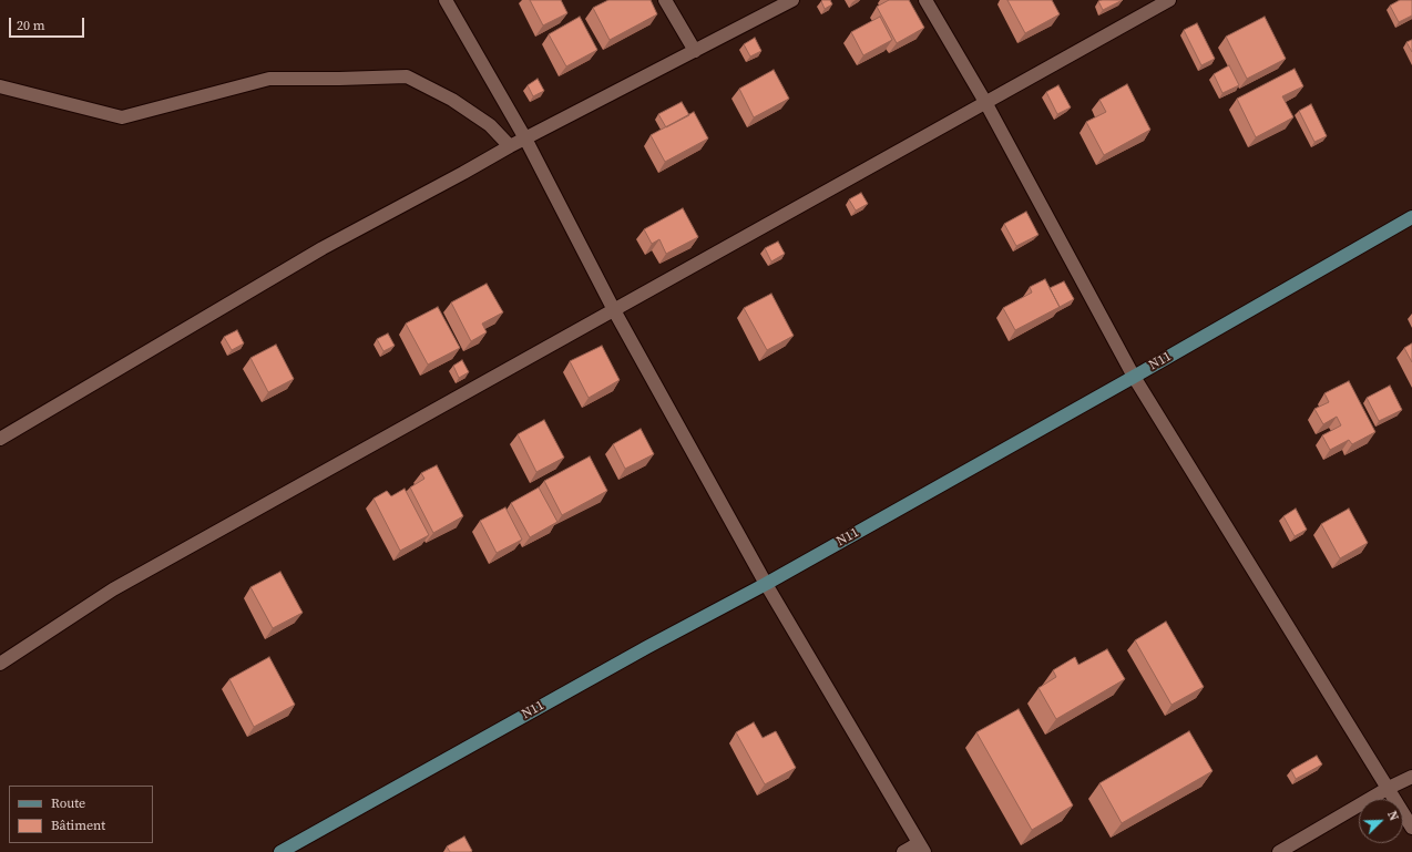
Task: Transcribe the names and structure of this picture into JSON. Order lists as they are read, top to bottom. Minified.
{"streets":{"main road":["N11"]},"legend":["Route","Bâtiment"],"scale_bar":"20 m","north":"top right"}
